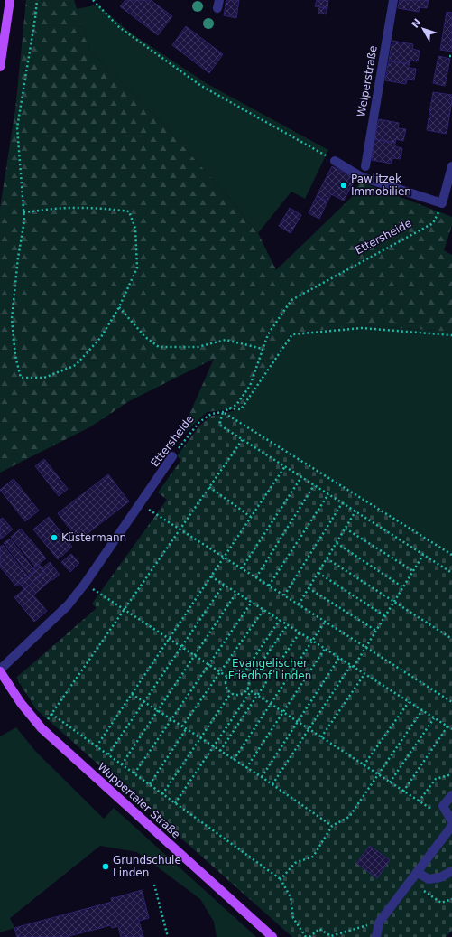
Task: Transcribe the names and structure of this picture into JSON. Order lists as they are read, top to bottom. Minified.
{"streets":{"main road":["Wuppertaler Straße"],"street":["Welperstraße","Ettersheide"]},"crossings":[["Ettersheide","Wuppertaler Straße"]],"parks":["Evangelischer Friedhof Linden"],"places":["Pawlitzek Immobilien","Küstermann","Grundschule Linden"],"north":"top left"}
